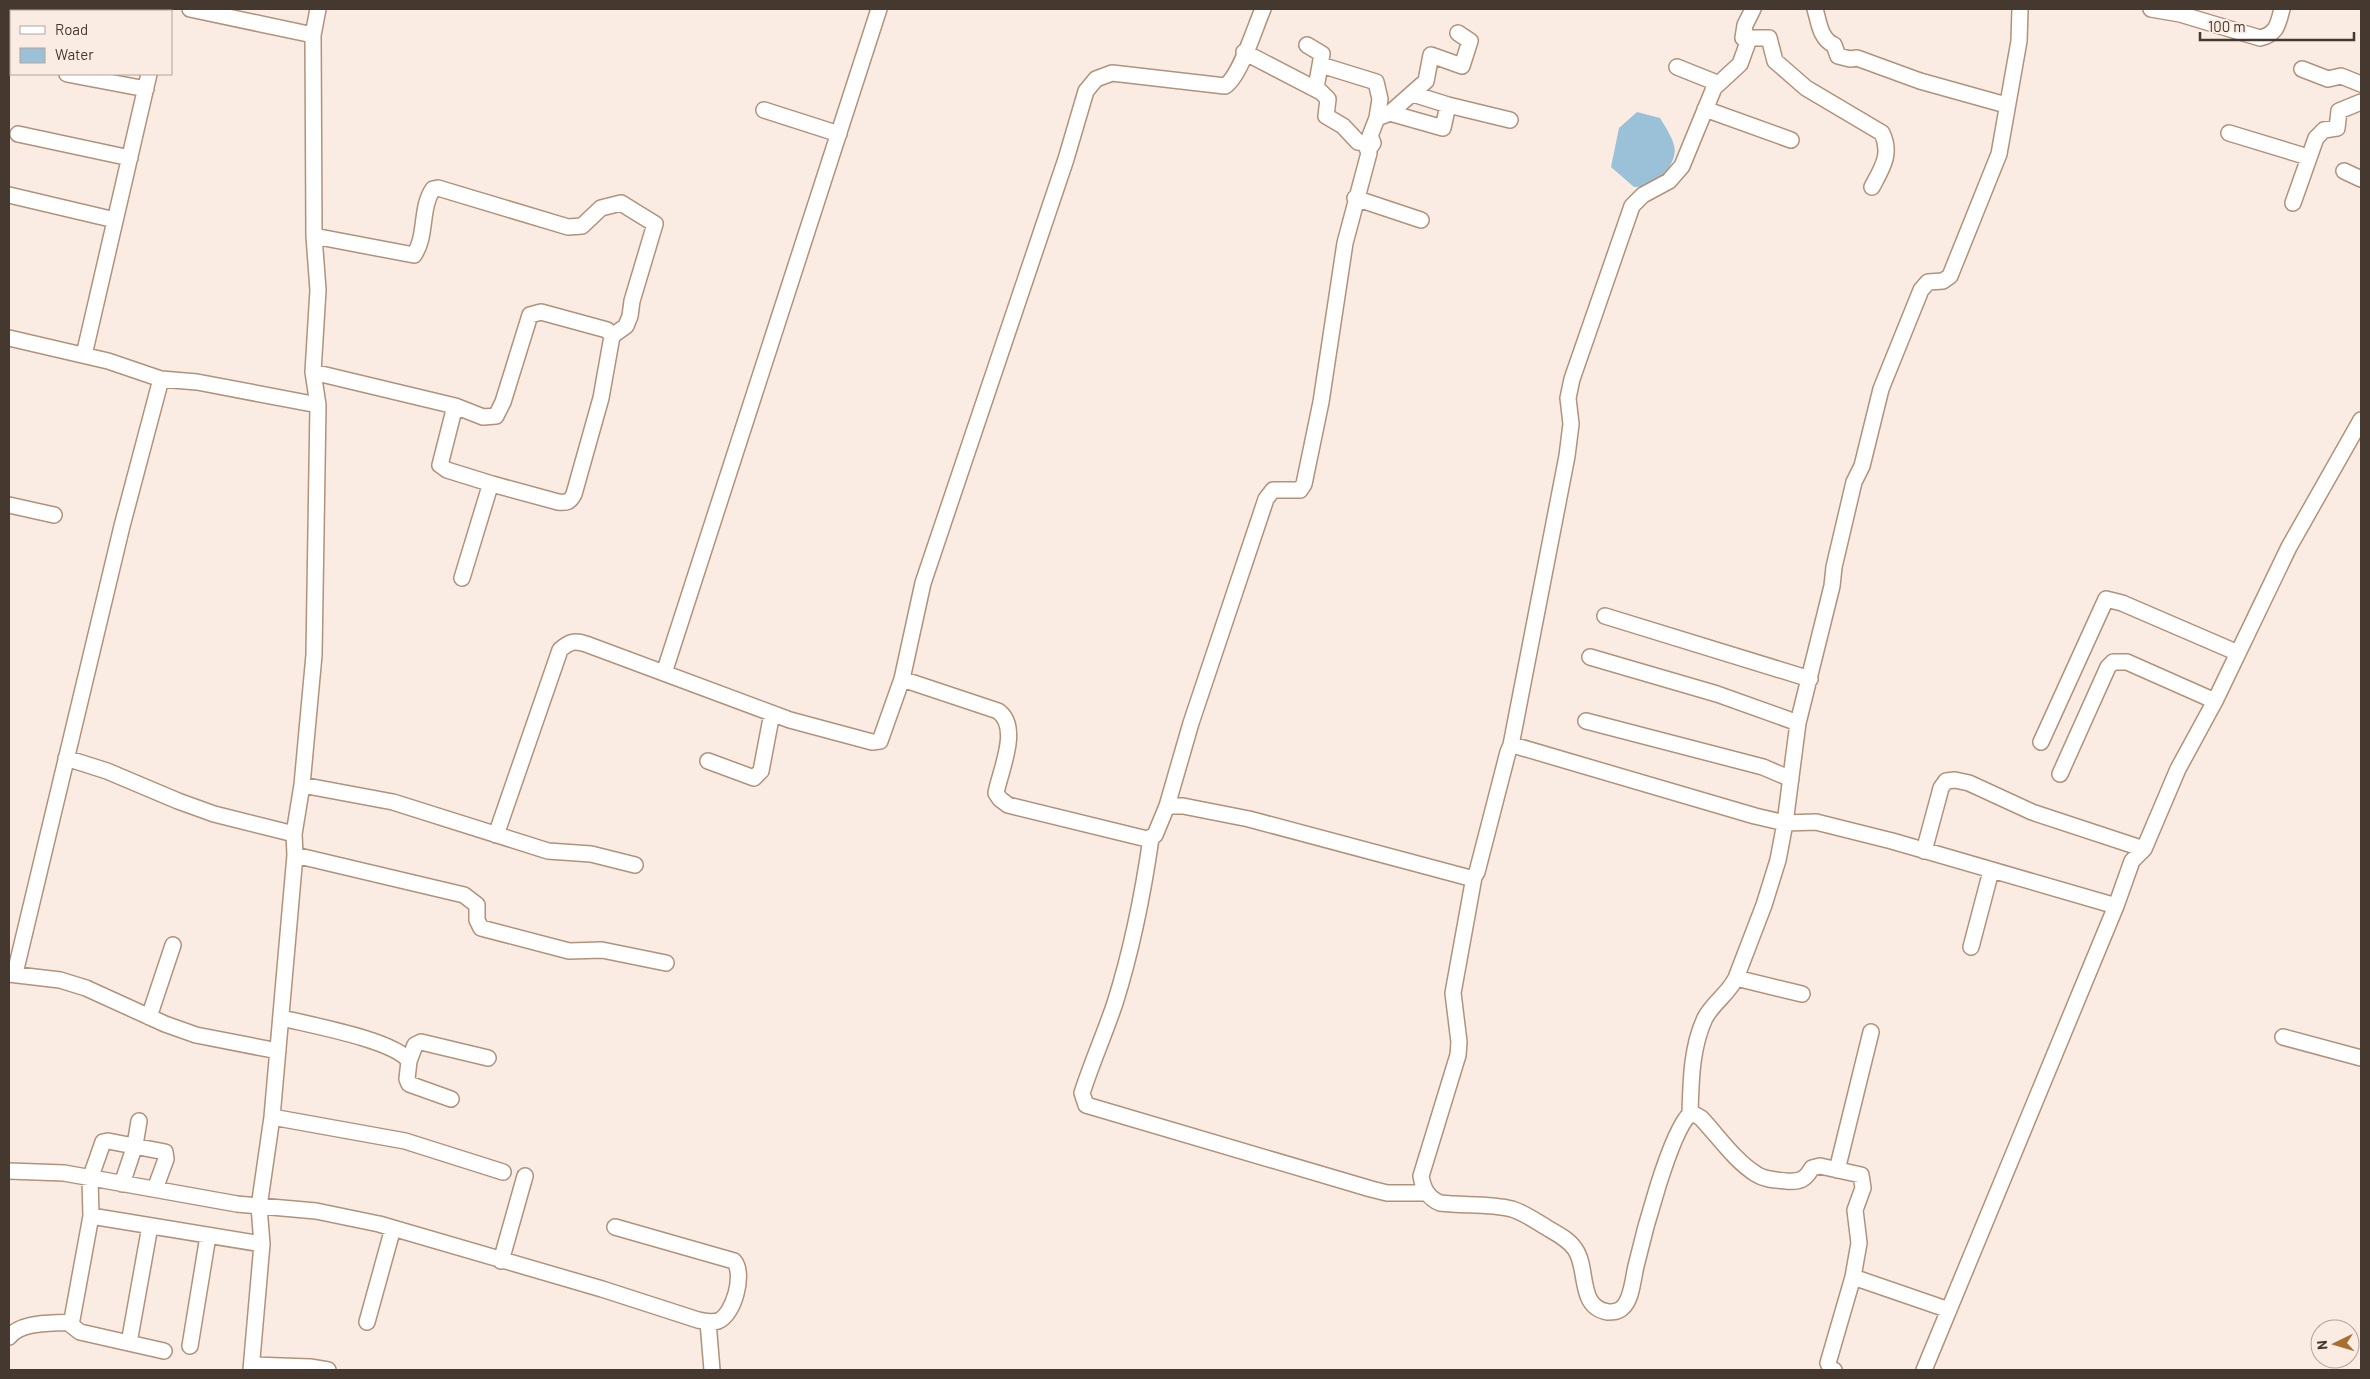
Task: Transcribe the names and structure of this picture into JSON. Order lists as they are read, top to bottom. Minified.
{"legend":["Road","Water"],"scale_bar":"100 m","north":"left"}
